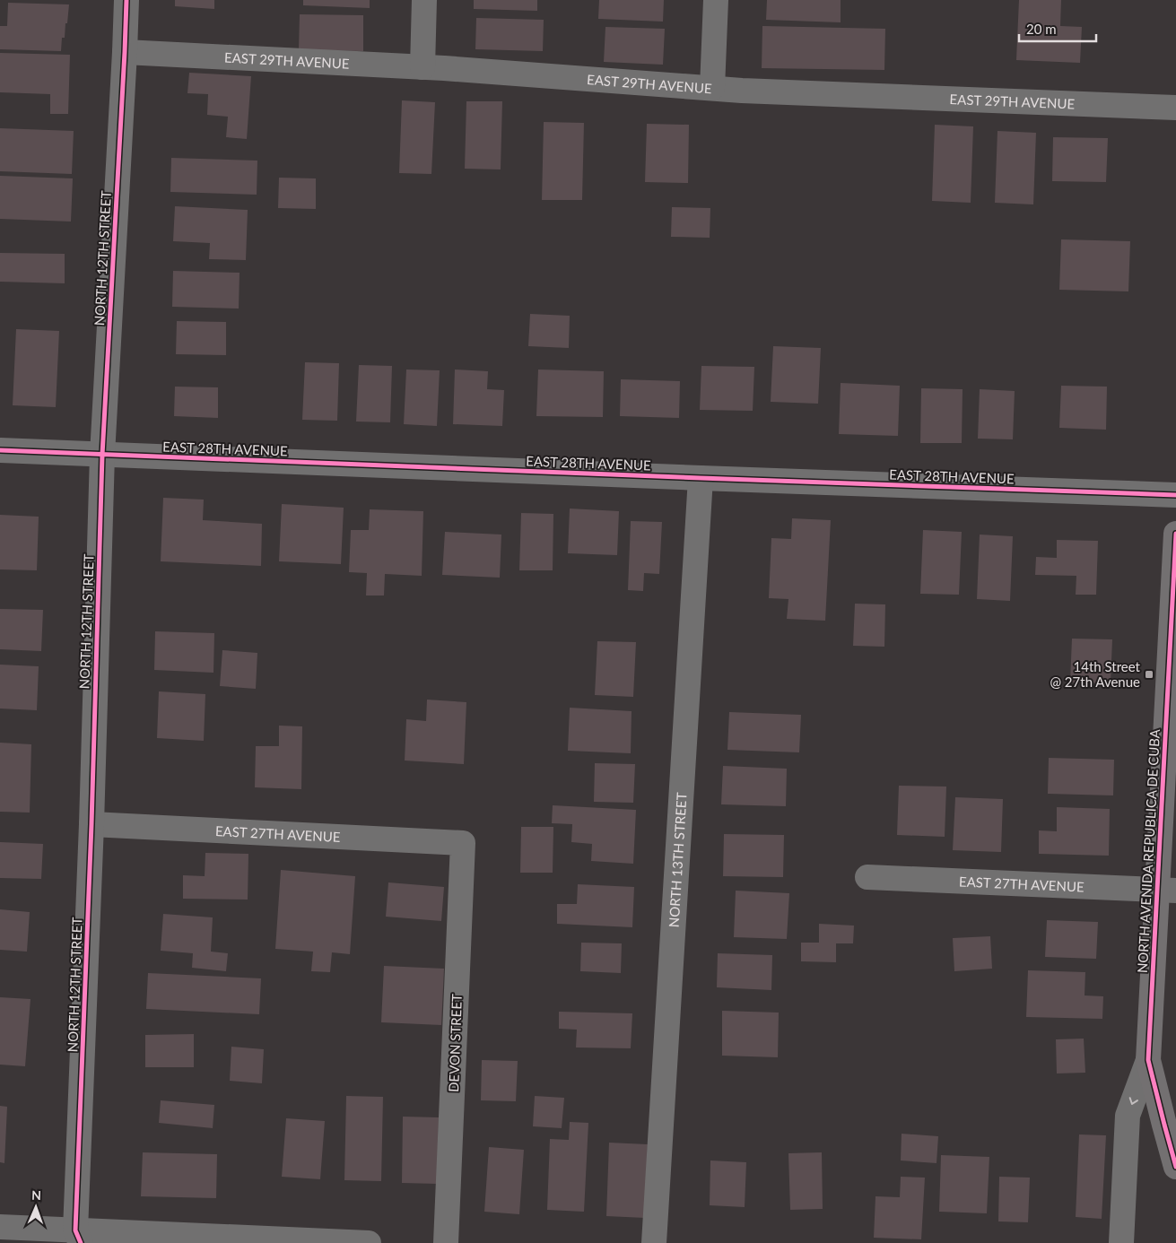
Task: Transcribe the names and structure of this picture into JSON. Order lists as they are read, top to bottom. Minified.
{"streets":{"main road":["NORTH AVENIDA REPUBLICA DE CUBA"],"street":["EAST 29TH AVENUE","NORTH 12TH STREET","EAST 28TH AVENUE","EAST 27TH AVENUE","NORTH 13TH STREET","DEVON STREET"]},"crossings":[["EAST 29TH AVENUE","NORTH 12TH STREET"],["NORTH 12TH STREET","EAST 28TH AVENUE"],["NORTH 12TH STREET","EAST 27TH AVENUE"],["EAST 28TH AVENUE","NORTH 13TH STREET"],["EAST 27TH AVENUE","NORTH AVENIDA REPUBLICA DE CUBA"],["EAST 27TH AVENUE","DEVON STREET"]],"places":{"transit":["14th Street @ 27th Avenue"]},"scale_bar":"20 m","north":"top"}
